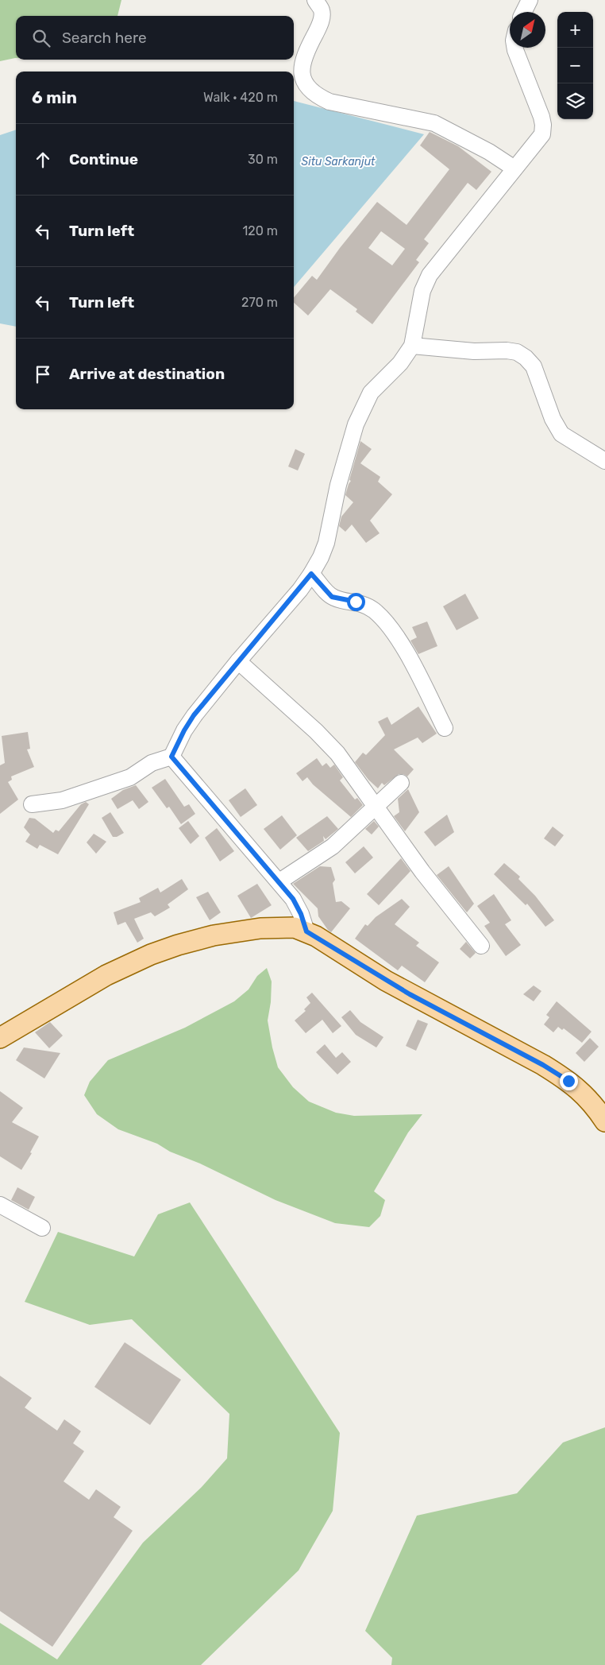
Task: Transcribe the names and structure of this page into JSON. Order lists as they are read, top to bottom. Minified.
{"water":["Situ Sarkanjut"],"north":"top right","page":{"map_buttons":["+","−"],"search":"Search here","heading":["6 min","Walk · 420 m"],"list":[["Continue","30 m"],["Turn left","120 m"],["Turn left","270 m"],"Arrive at destination"]}}
